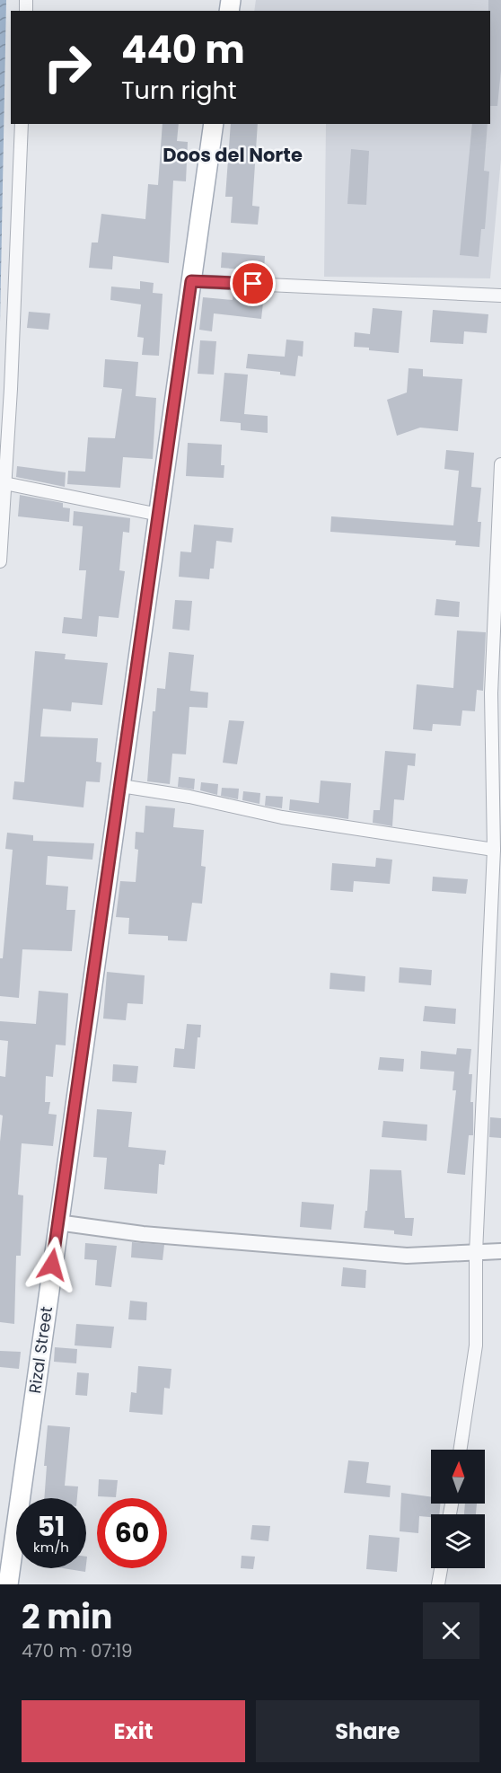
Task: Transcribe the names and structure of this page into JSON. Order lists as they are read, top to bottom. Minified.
{"streets":{"main road":["Rizal Street"]},"districts":["Doos del Norte"],"north":"top","page":{"turn":["440 m","Turn right"],"speed":"51 km/h","limit":"60","heading":["2 min","470 m · 07:19"],"buttons":["Exit","Share"]}}
